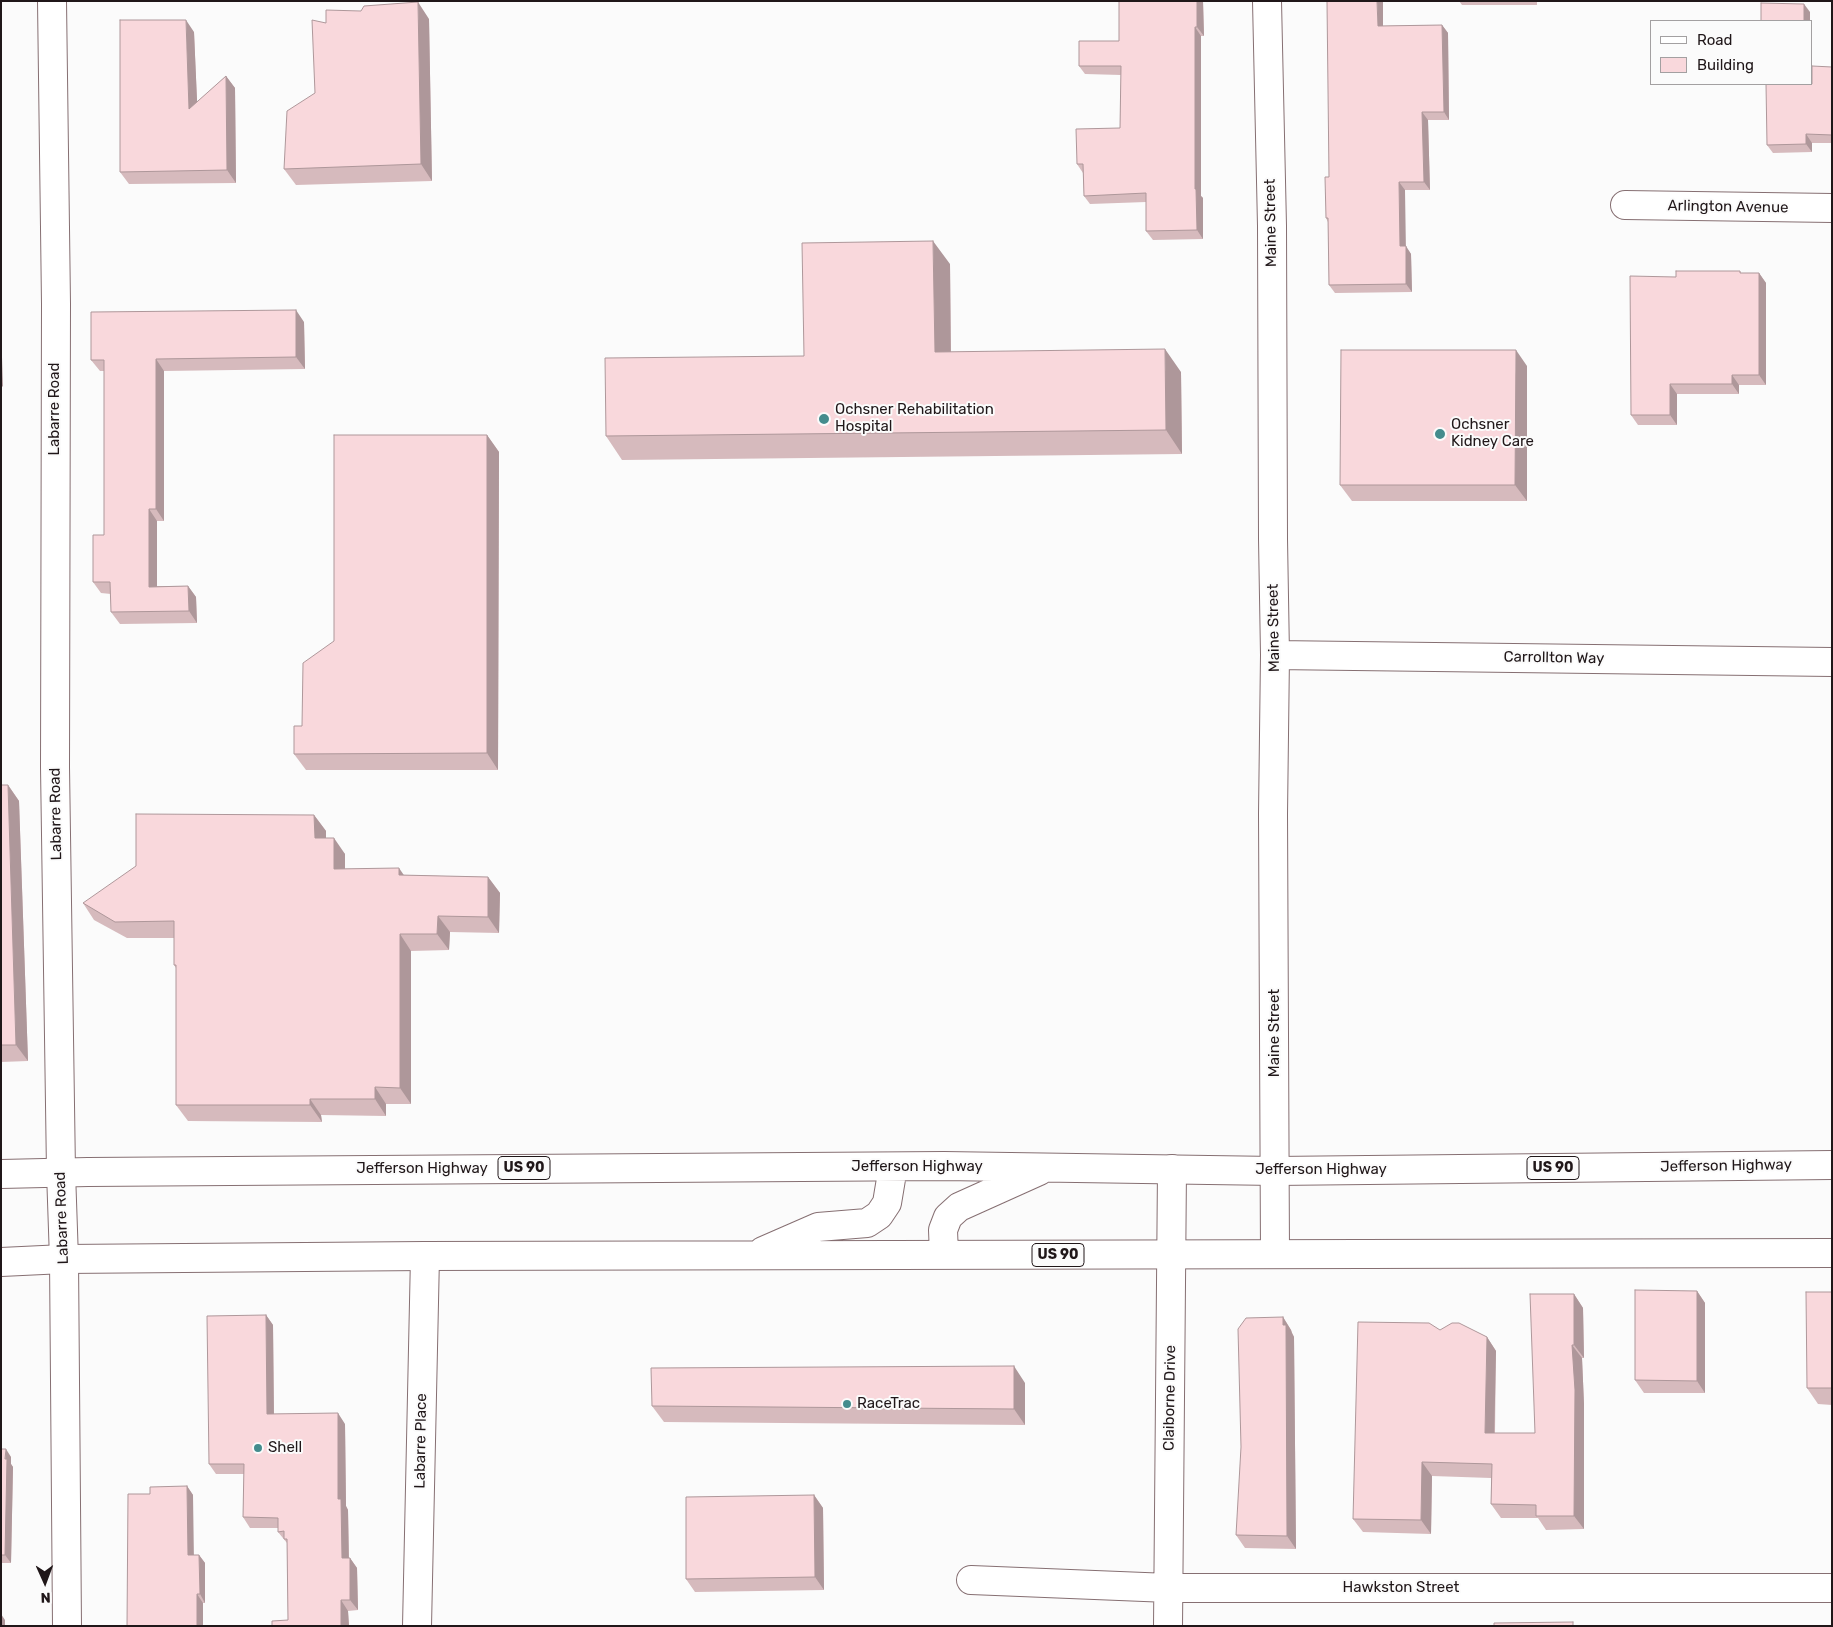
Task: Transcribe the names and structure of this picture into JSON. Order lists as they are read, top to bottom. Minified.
{"streets":{"street":["Arlington Avenue","Maine Street","Labarre Road","Carrollton Way","Jefferson Highway","US 90","Claiborne Drive","Labarre Place","Hawkston Street"]},"crossings":[["Maine Street","Carrollton Way"],["Maine Street","Jefferson Highway"],["Maine Street","US 90"],["Labarre Road","Jefferson Highway"],["Labarre Road","US 90"],["Jefferson Highway","Claiborne Drive"],["US 90","Claiborne Drive"],["US 90","Labarre Place"],["Claiborne Drive","Hawkston Street"]],"places":["Ochsner Rehabilitation Hospital","Ochsner Kidney Care","RaceTrac","Shell"],"legend":["Road","Building"],"north":"bottom"}
